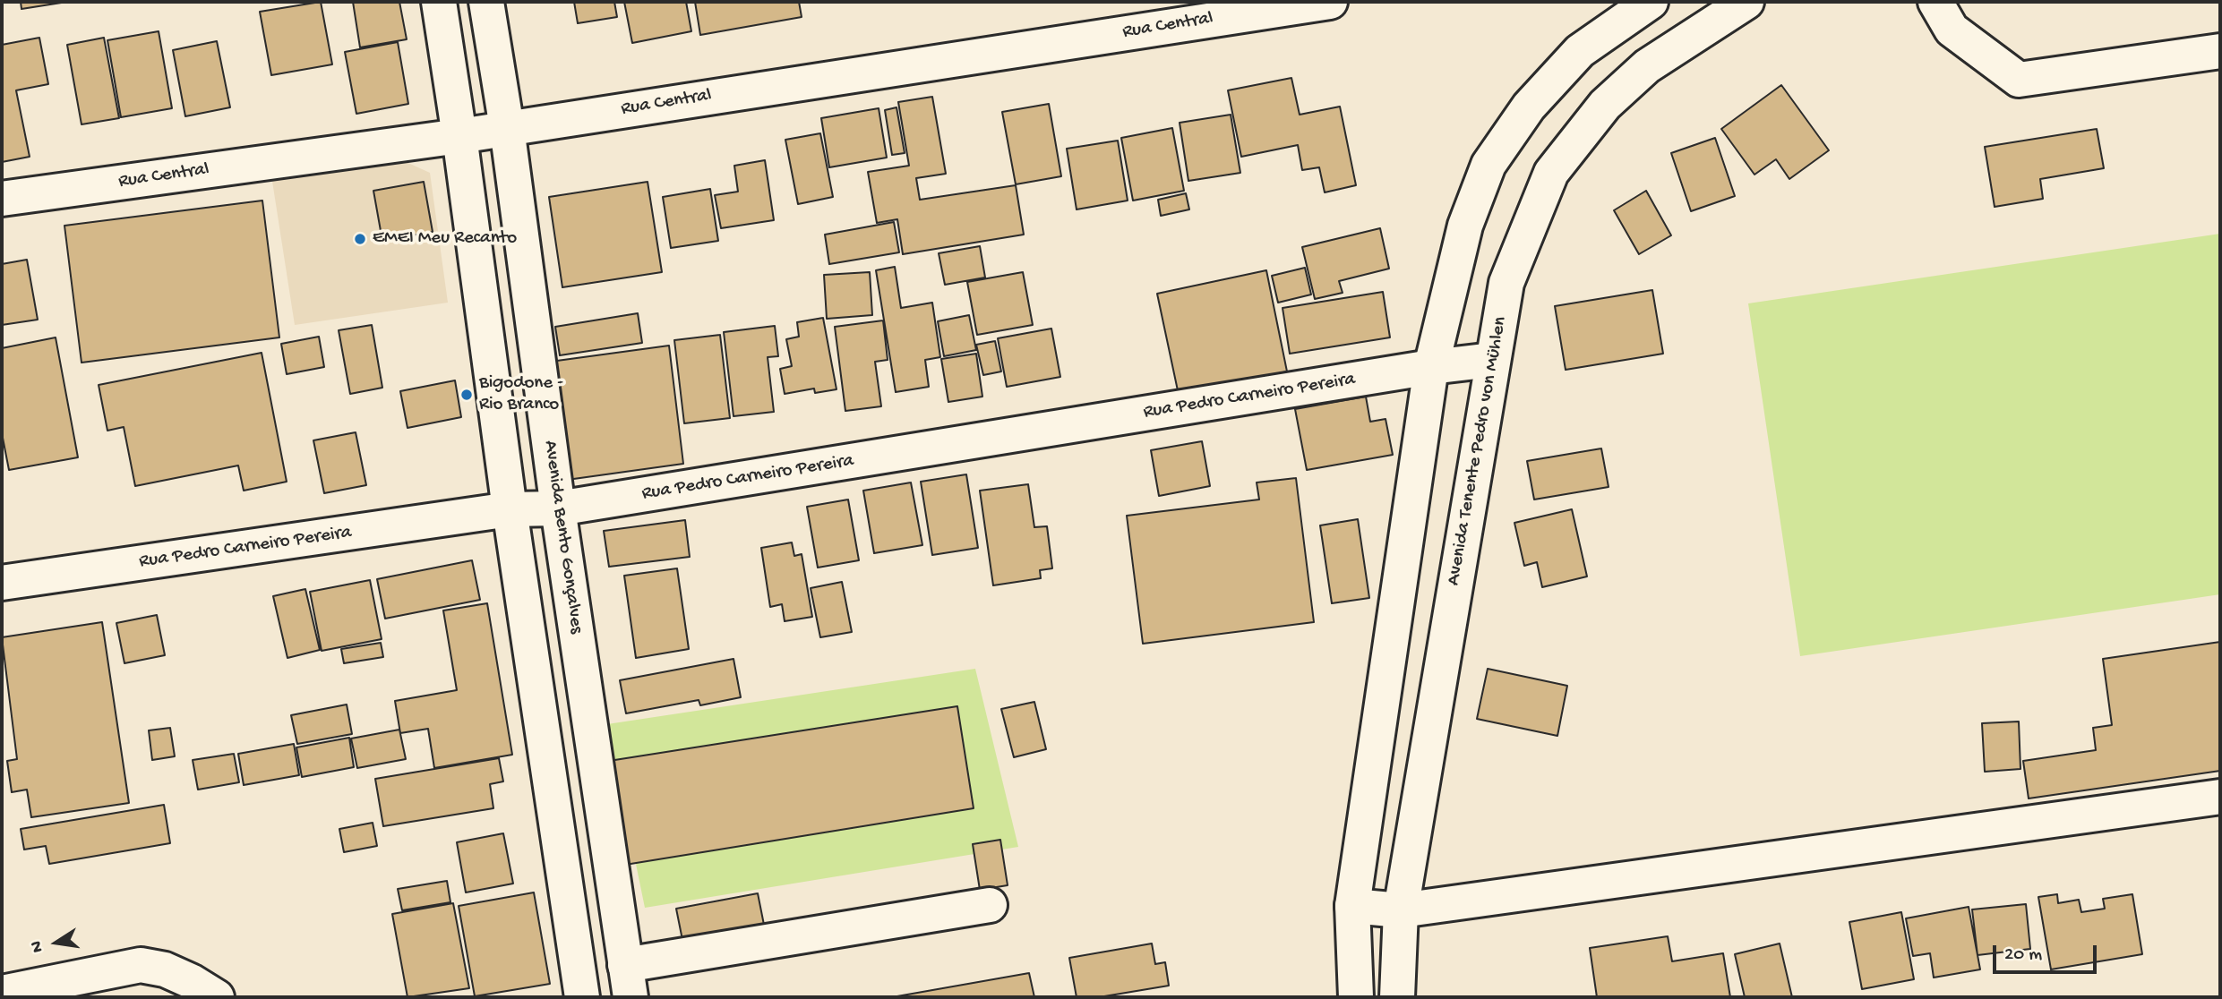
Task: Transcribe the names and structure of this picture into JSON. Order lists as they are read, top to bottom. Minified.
{"streets":{"street":["Rua Central","Rua Pedro Carneiro Pereira","Avenida Tenente Pedro von Mühlen","Avenida Bento Gonçalves"]},"crossings":[["Rua Central","Avenida Bento Gonçalves"],["Rua Pedro Carneiro Pereira","Avenida Tenente Pedro von Mühlen"],["Rua Pedro Carneiro Pereira","Avenida Bento Gonçalves"]],"places":["EMEI Meu Recanto","Bigodone - Rio Branco"],"scale_bar":"20 m","north":"left"}
